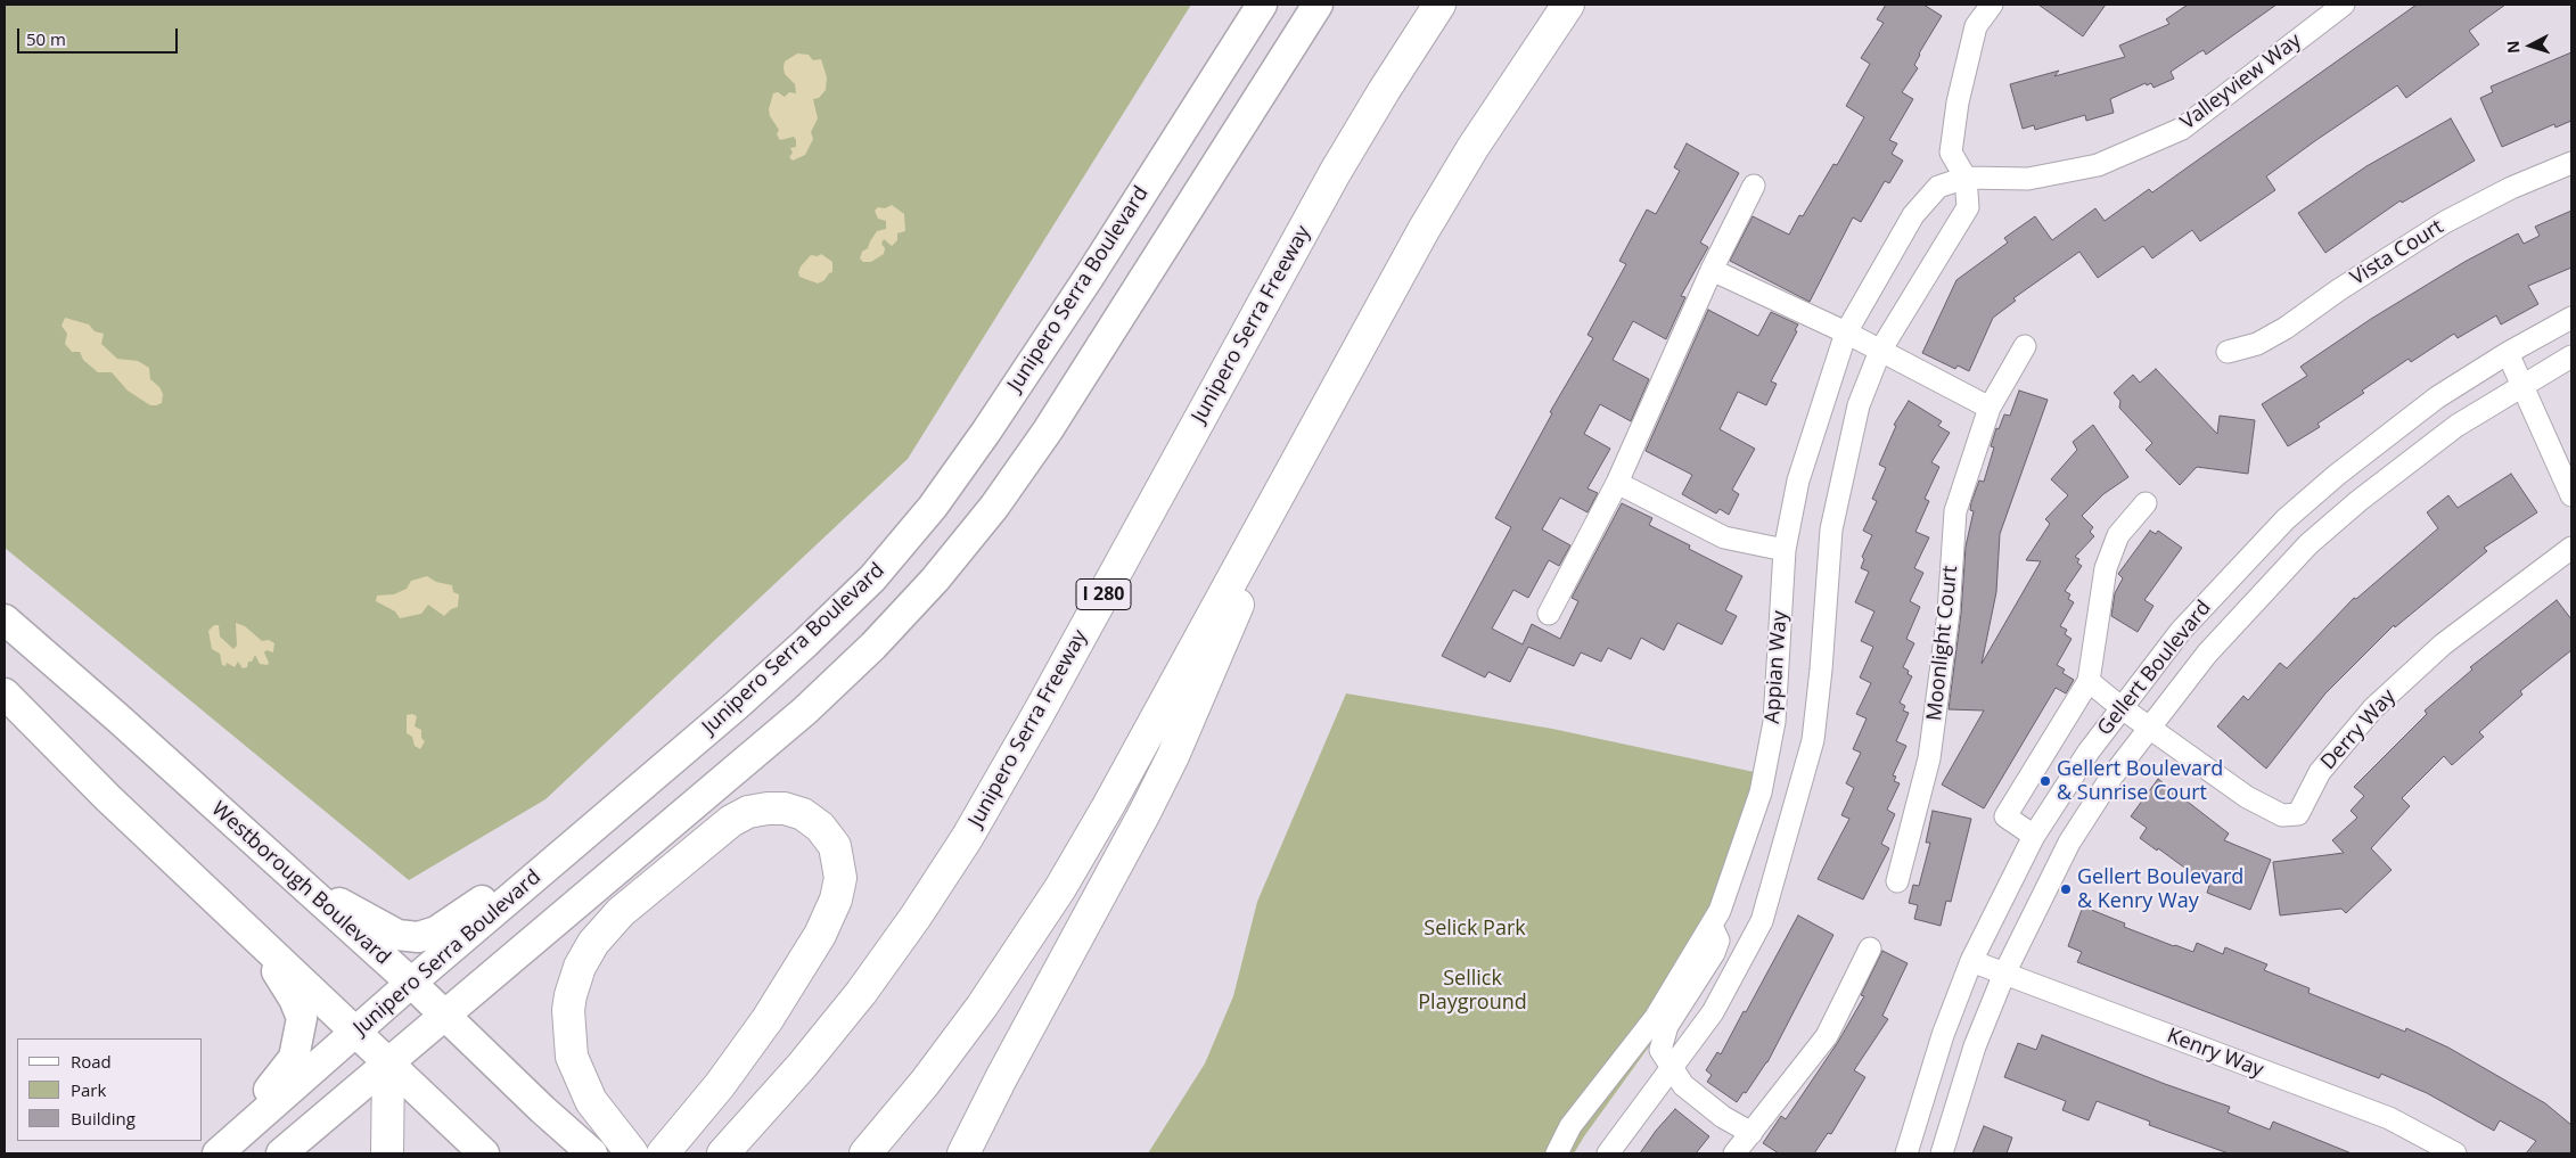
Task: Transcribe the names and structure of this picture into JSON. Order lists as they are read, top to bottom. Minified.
{"streets":{"highway":["Junipero Serra Freeway","I 280"],"main road":["Junipero Serra Boulevard","Westborough Boulevard"],"street":["Valleyview Way","Vista Court","Moonlight Court","Appian Way","Gellert Boulevard","Derry Way","Kenry Way"]},"crossings":[["Valleyview Way","Appian Way"],["Junipero Serra Boulevard","Westborough Boulevard"],["Gellert Boulevard","Derry Way"],["Gellert Boulevard","Kenry Way"]],"parks":["Selick Park","Sellick Playground"],"places":["Gellert Boulevard & Sunrise Court","Gellert Boulevard & Kenry Way"],"legend":["Road","Park","Building"],"scale_bar":"50 m","north":"left"}
